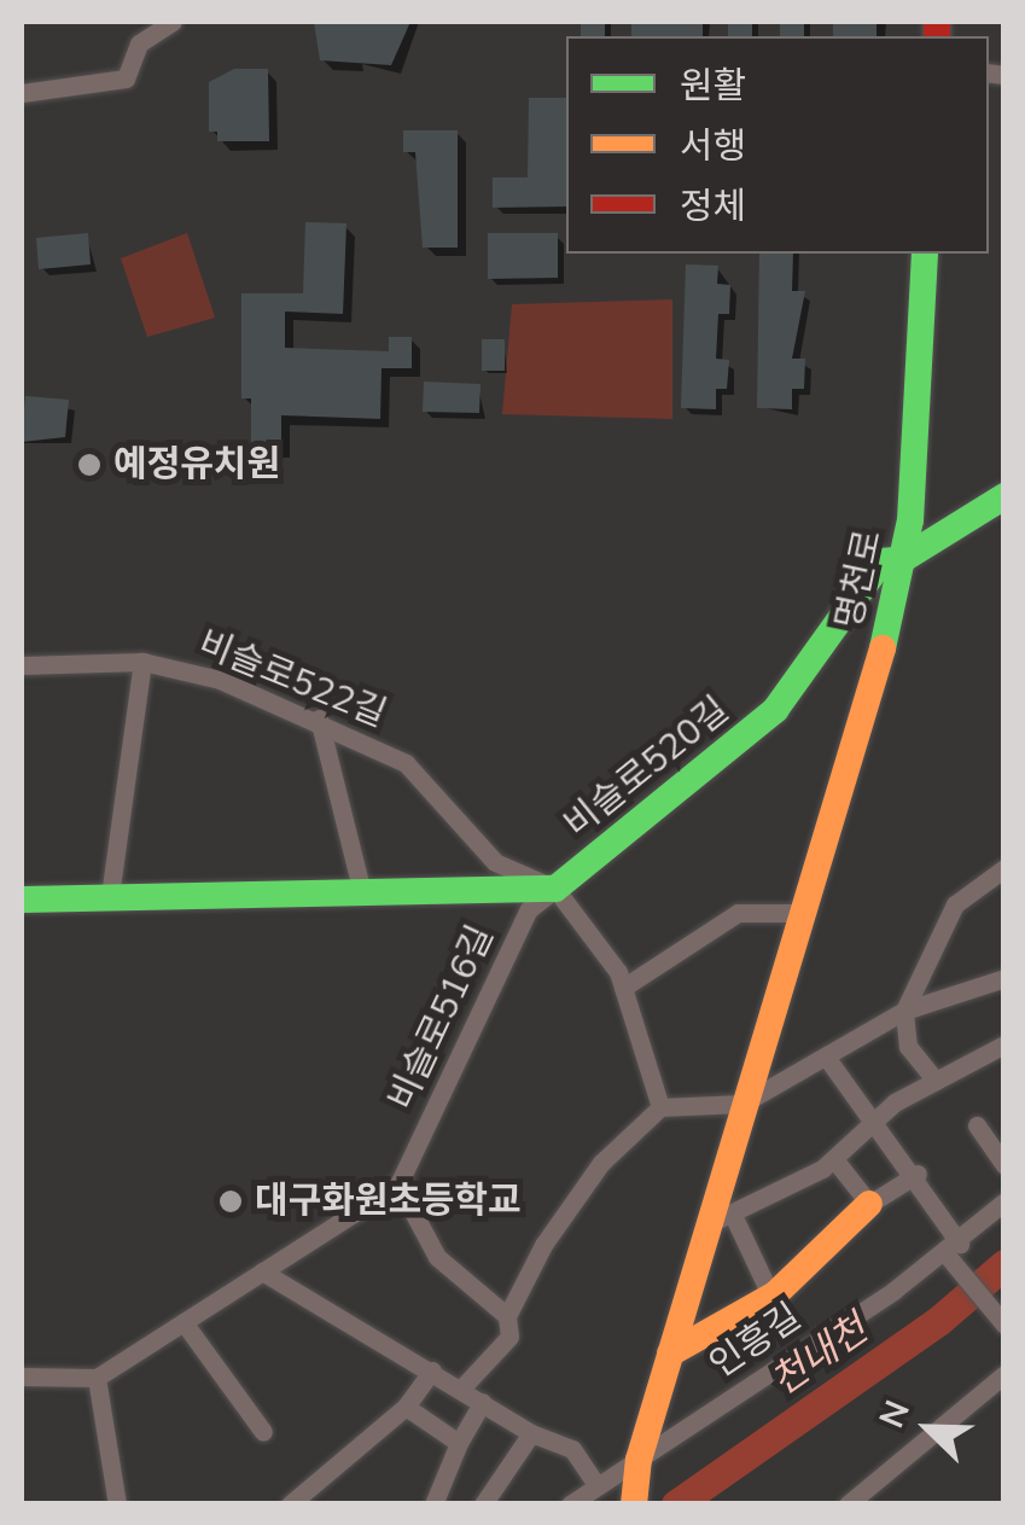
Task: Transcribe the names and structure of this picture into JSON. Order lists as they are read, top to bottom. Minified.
{"streets":{"street":["명천로","비슬로522길","비슬로520길","비슬로516길","인흥길"]},"crossings":[["명천로","비슬로520길"],["명천로","인흥길"],["비슬로522길","비슬로520길"],["비슬로522길","비슬로516길"],["비슬로520길","비슬로516길"]],"water":["천내천"],"places":["예정유치원","대구화원초등학교"],"legend":["원활","서행","정체"],"north":"top left"}
